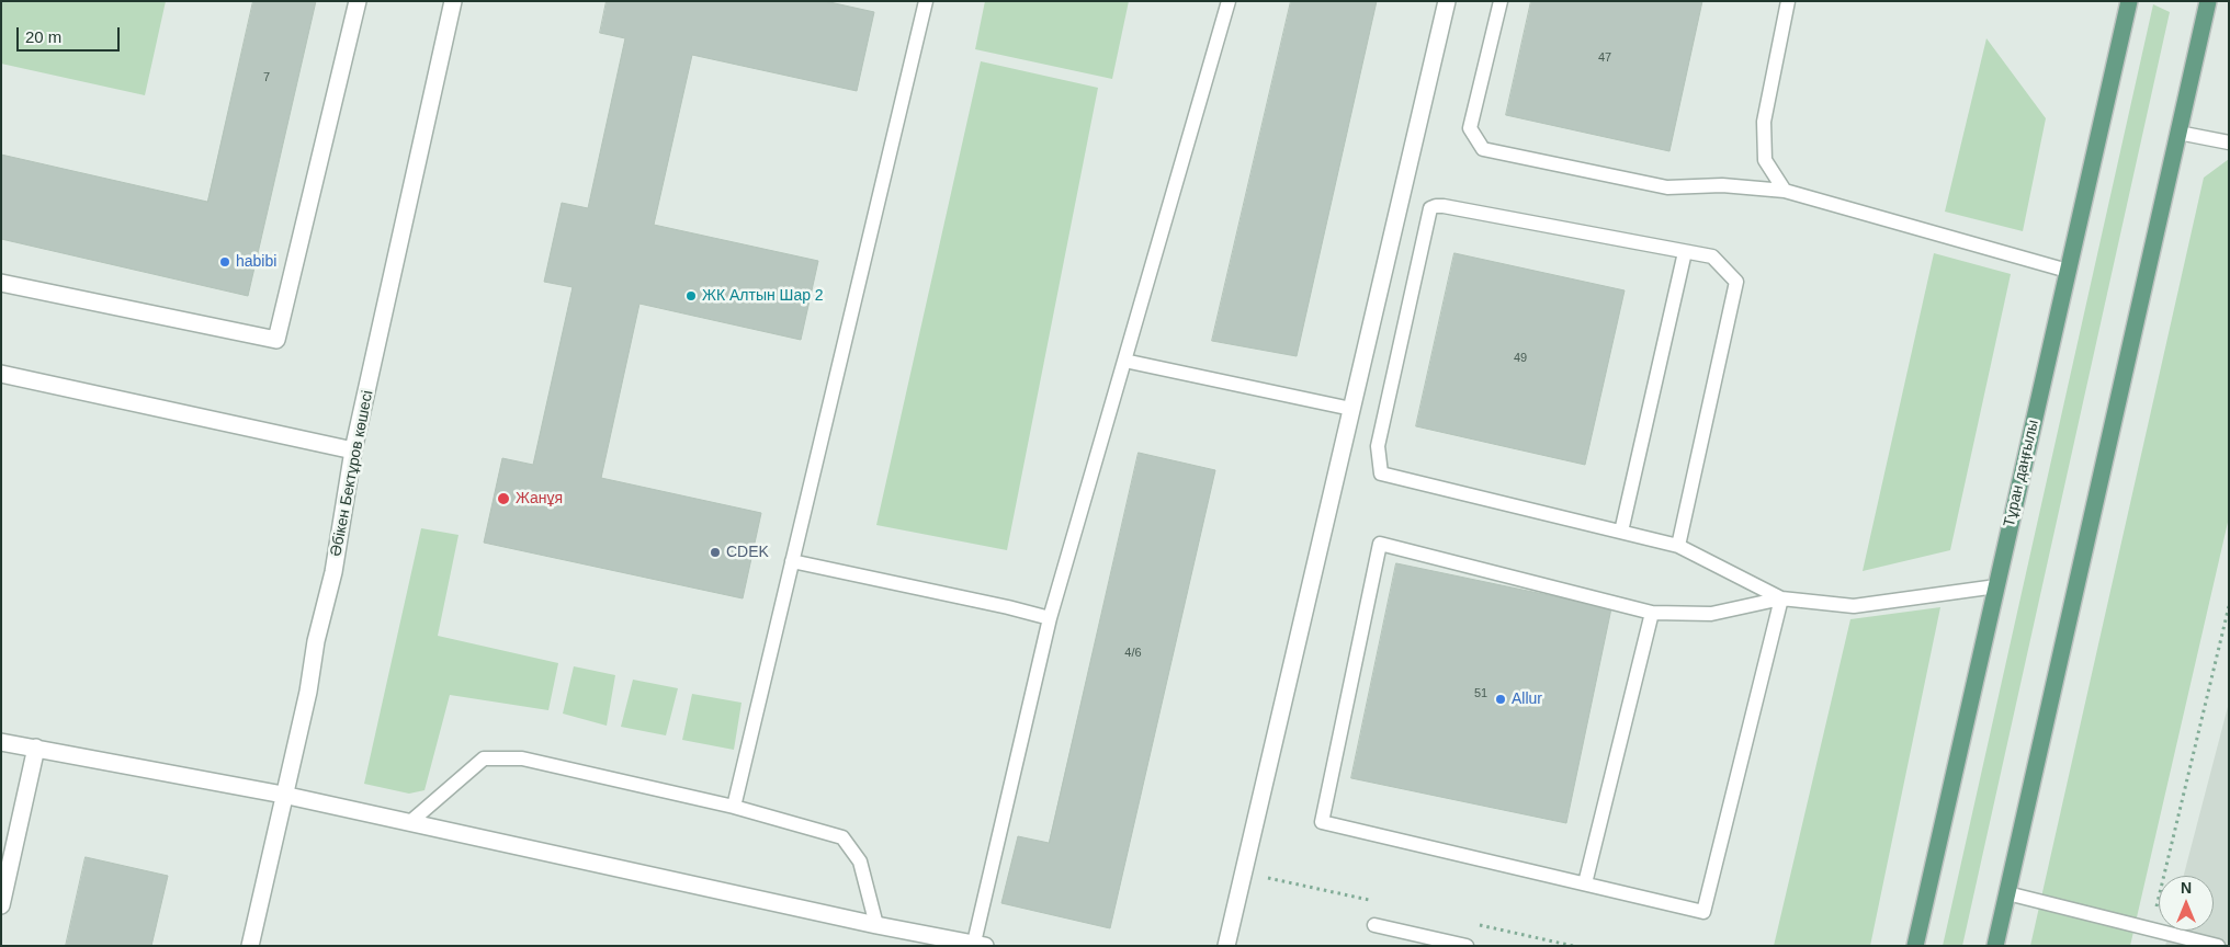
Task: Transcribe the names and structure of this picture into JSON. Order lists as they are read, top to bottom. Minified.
{"streets":{"main road":["Тұран даңғылы"],"street":["Әбікен Бектұров көшесі"]},"places":["habibi","ЖК Алтын Шар 2","Жанұя","CDEK","Allur"],"house_numbers":["47","7","49","4/6","51"],"scale_bar":"20 m","north":"top"}
